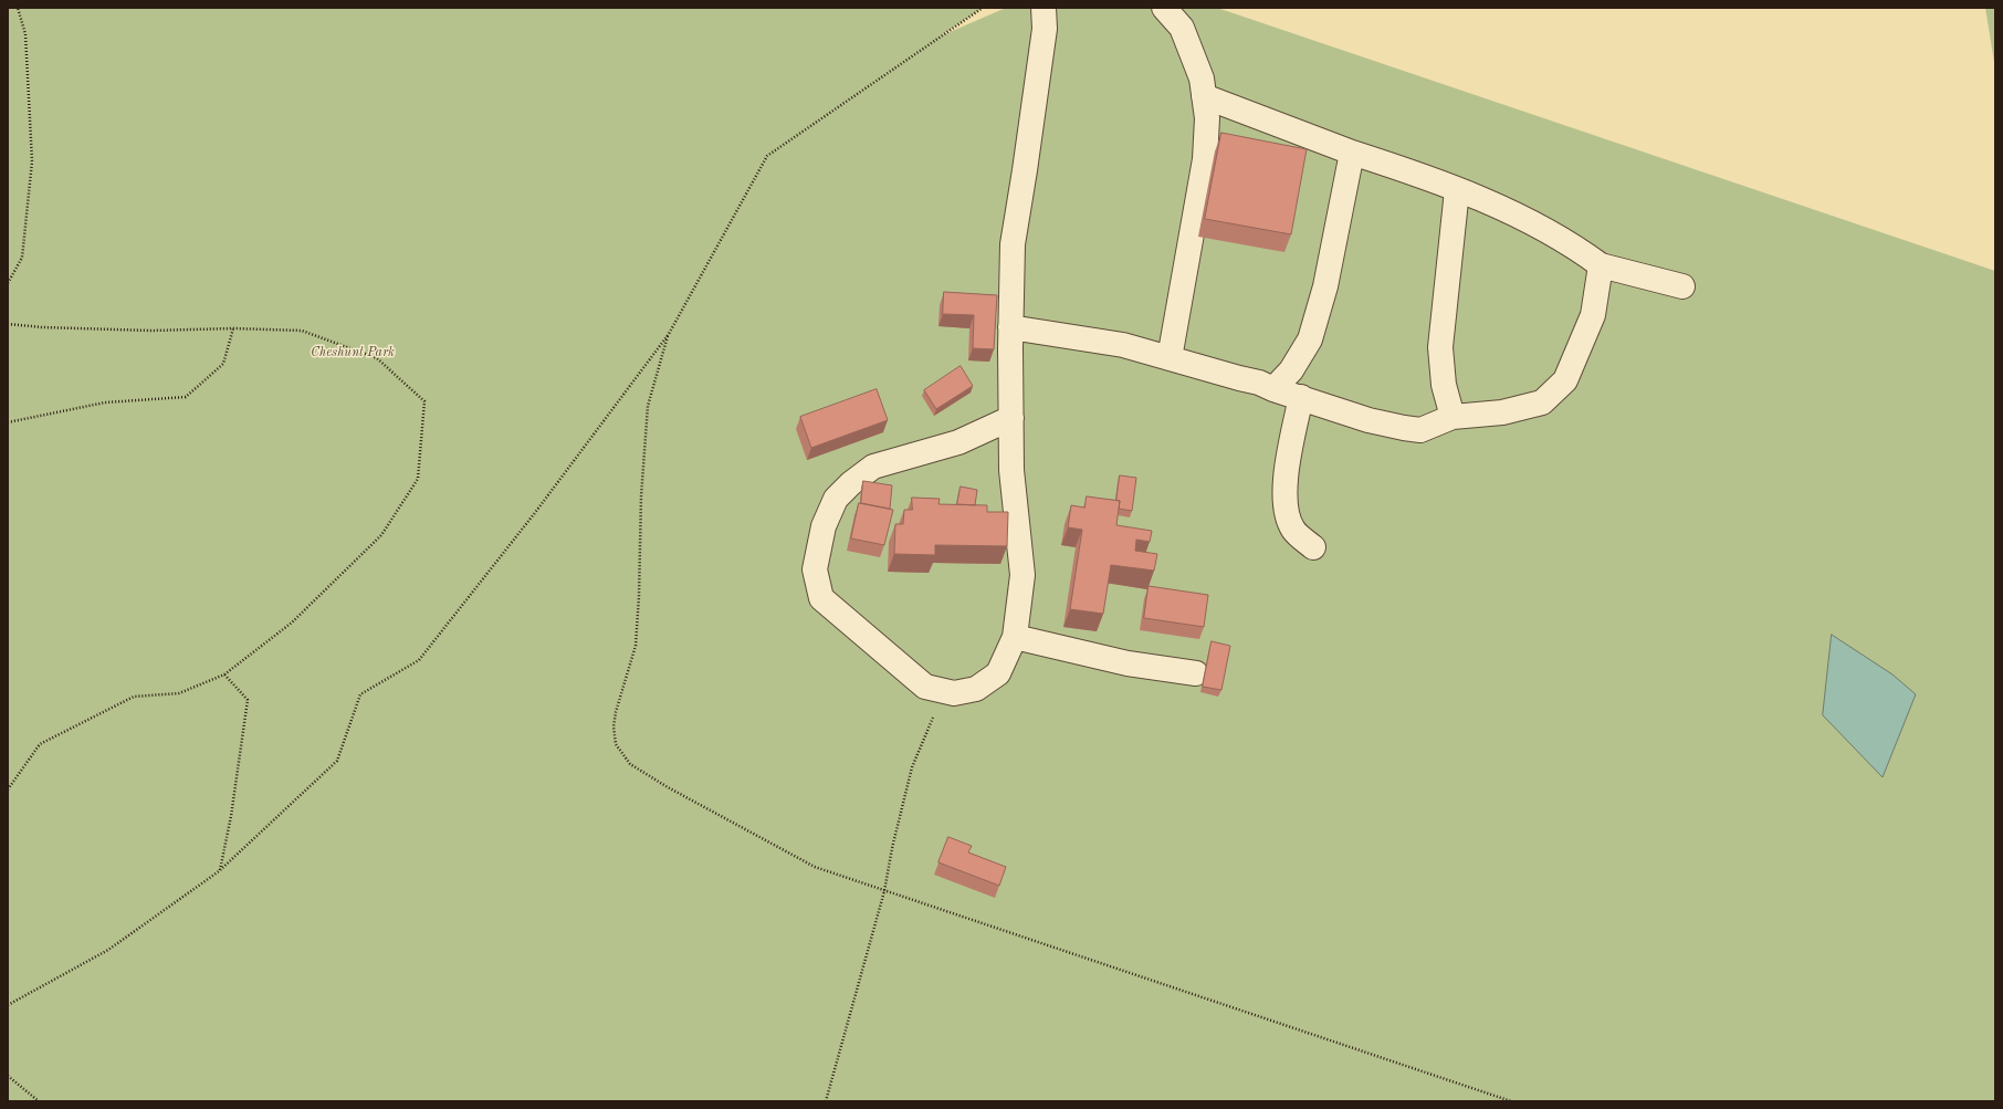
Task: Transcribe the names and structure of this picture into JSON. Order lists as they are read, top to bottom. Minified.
{"parks":["Cheshunt Park"]}
